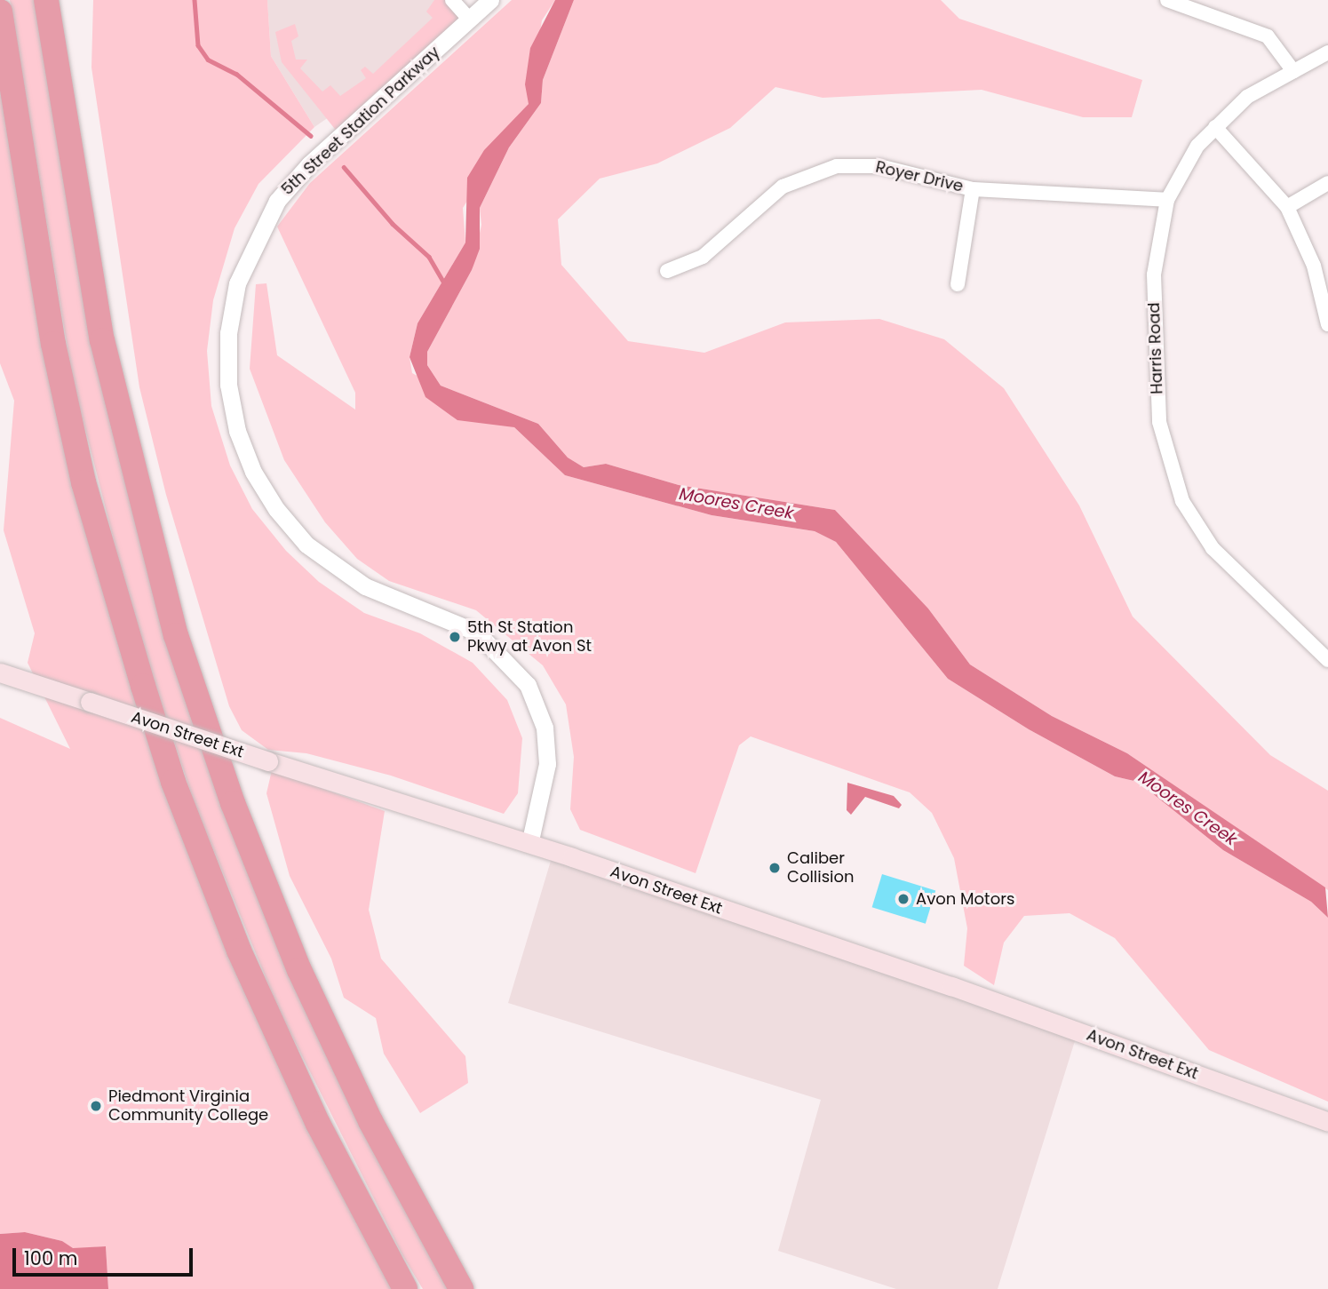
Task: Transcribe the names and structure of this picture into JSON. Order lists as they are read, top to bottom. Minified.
{"streets":{"main road":["Avon Street Ext"],"street":["5th Street Station Parkway","Royer Drive","Harris Road"]},"crossings":[["5th Street Station Parkway","Avon Street Ext"],["Royer Drive","Harris Road"]],"water":["Moores Creek"],"places":["5th St Station Pkwy at Avon St","Caliber Collision","Avon Motors","Piedmont Virginia Community College"],"scale_bar":"100 m"}
